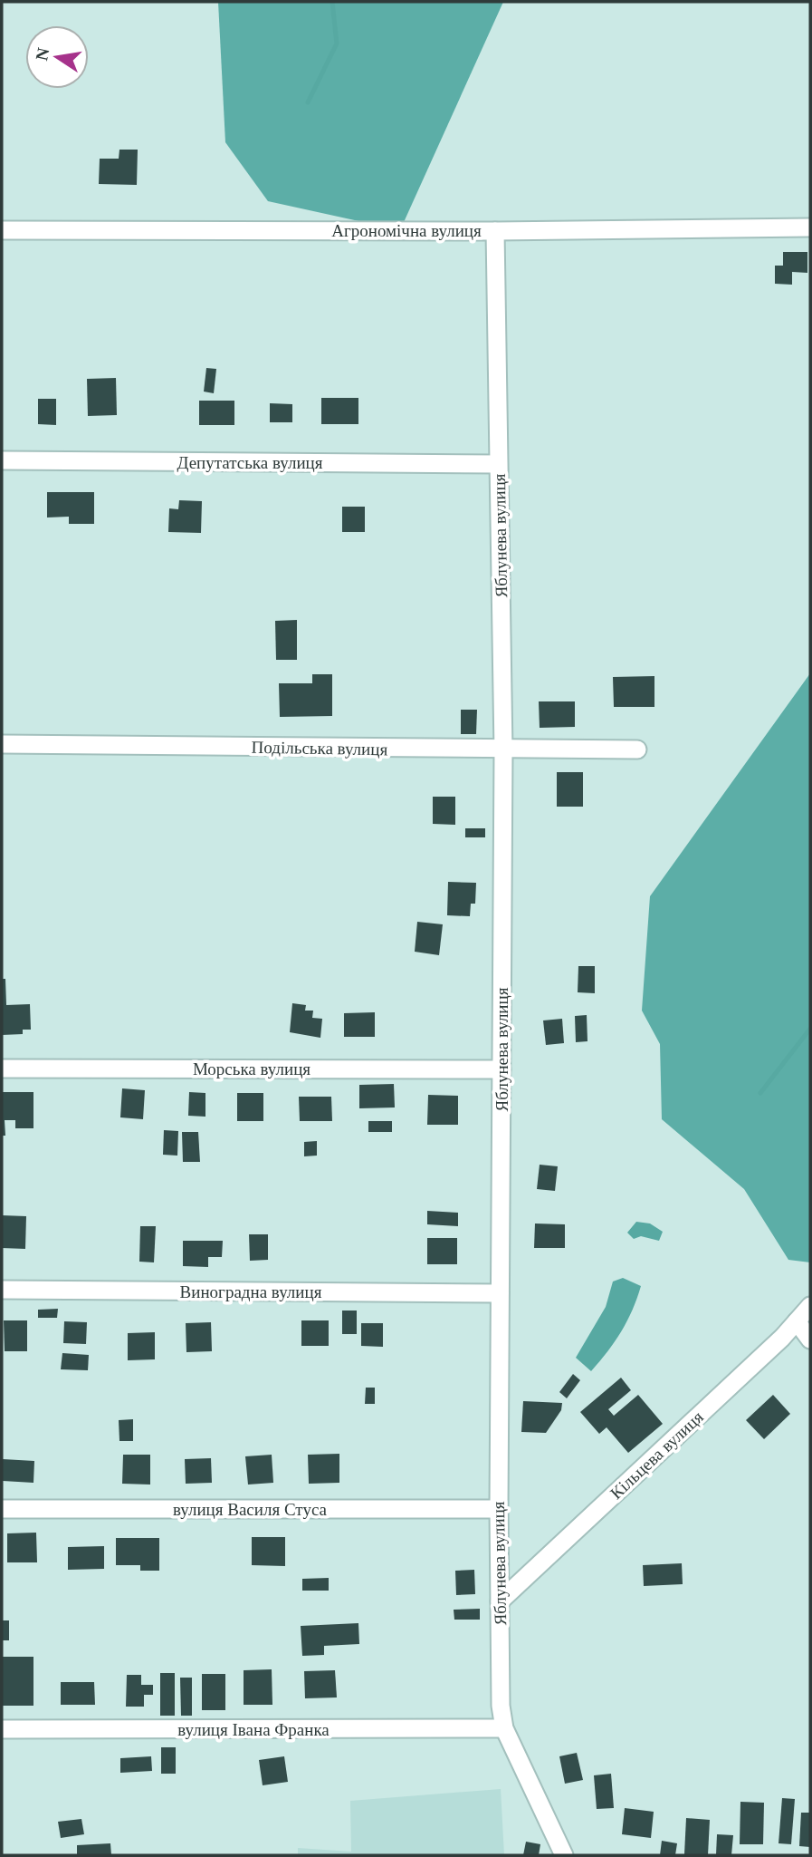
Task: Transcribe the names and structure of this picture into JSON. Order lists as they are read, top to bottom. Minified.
{"streets":{"street":["Агрономічна вулиця","Депутатська вулиця","Яблунева вулиця","Подільська вулиця","Морська вулиця","Виноградна вулиця","Кільцева вулиця","вулиця Василя Стуса","вулиця Івана Франка"]},"crossings":[["Агрономічна вулиця","Яблунева вулиця"],["Депутатська вулиця","Яблунева вулиця"],["Яблунева вулиця","Подільська вулиця"],["Яблунева вулиця","Морська вулиця"],["Яблунева вулиця","Виноградна вулиця"],["Яблунева вулиця","Кільцева вулиця"],["Яблунева вулиця","вулиця Василя Стуса"],["Яблунева вулиця","вулиця Івана Франка"]],"north":"left"}
